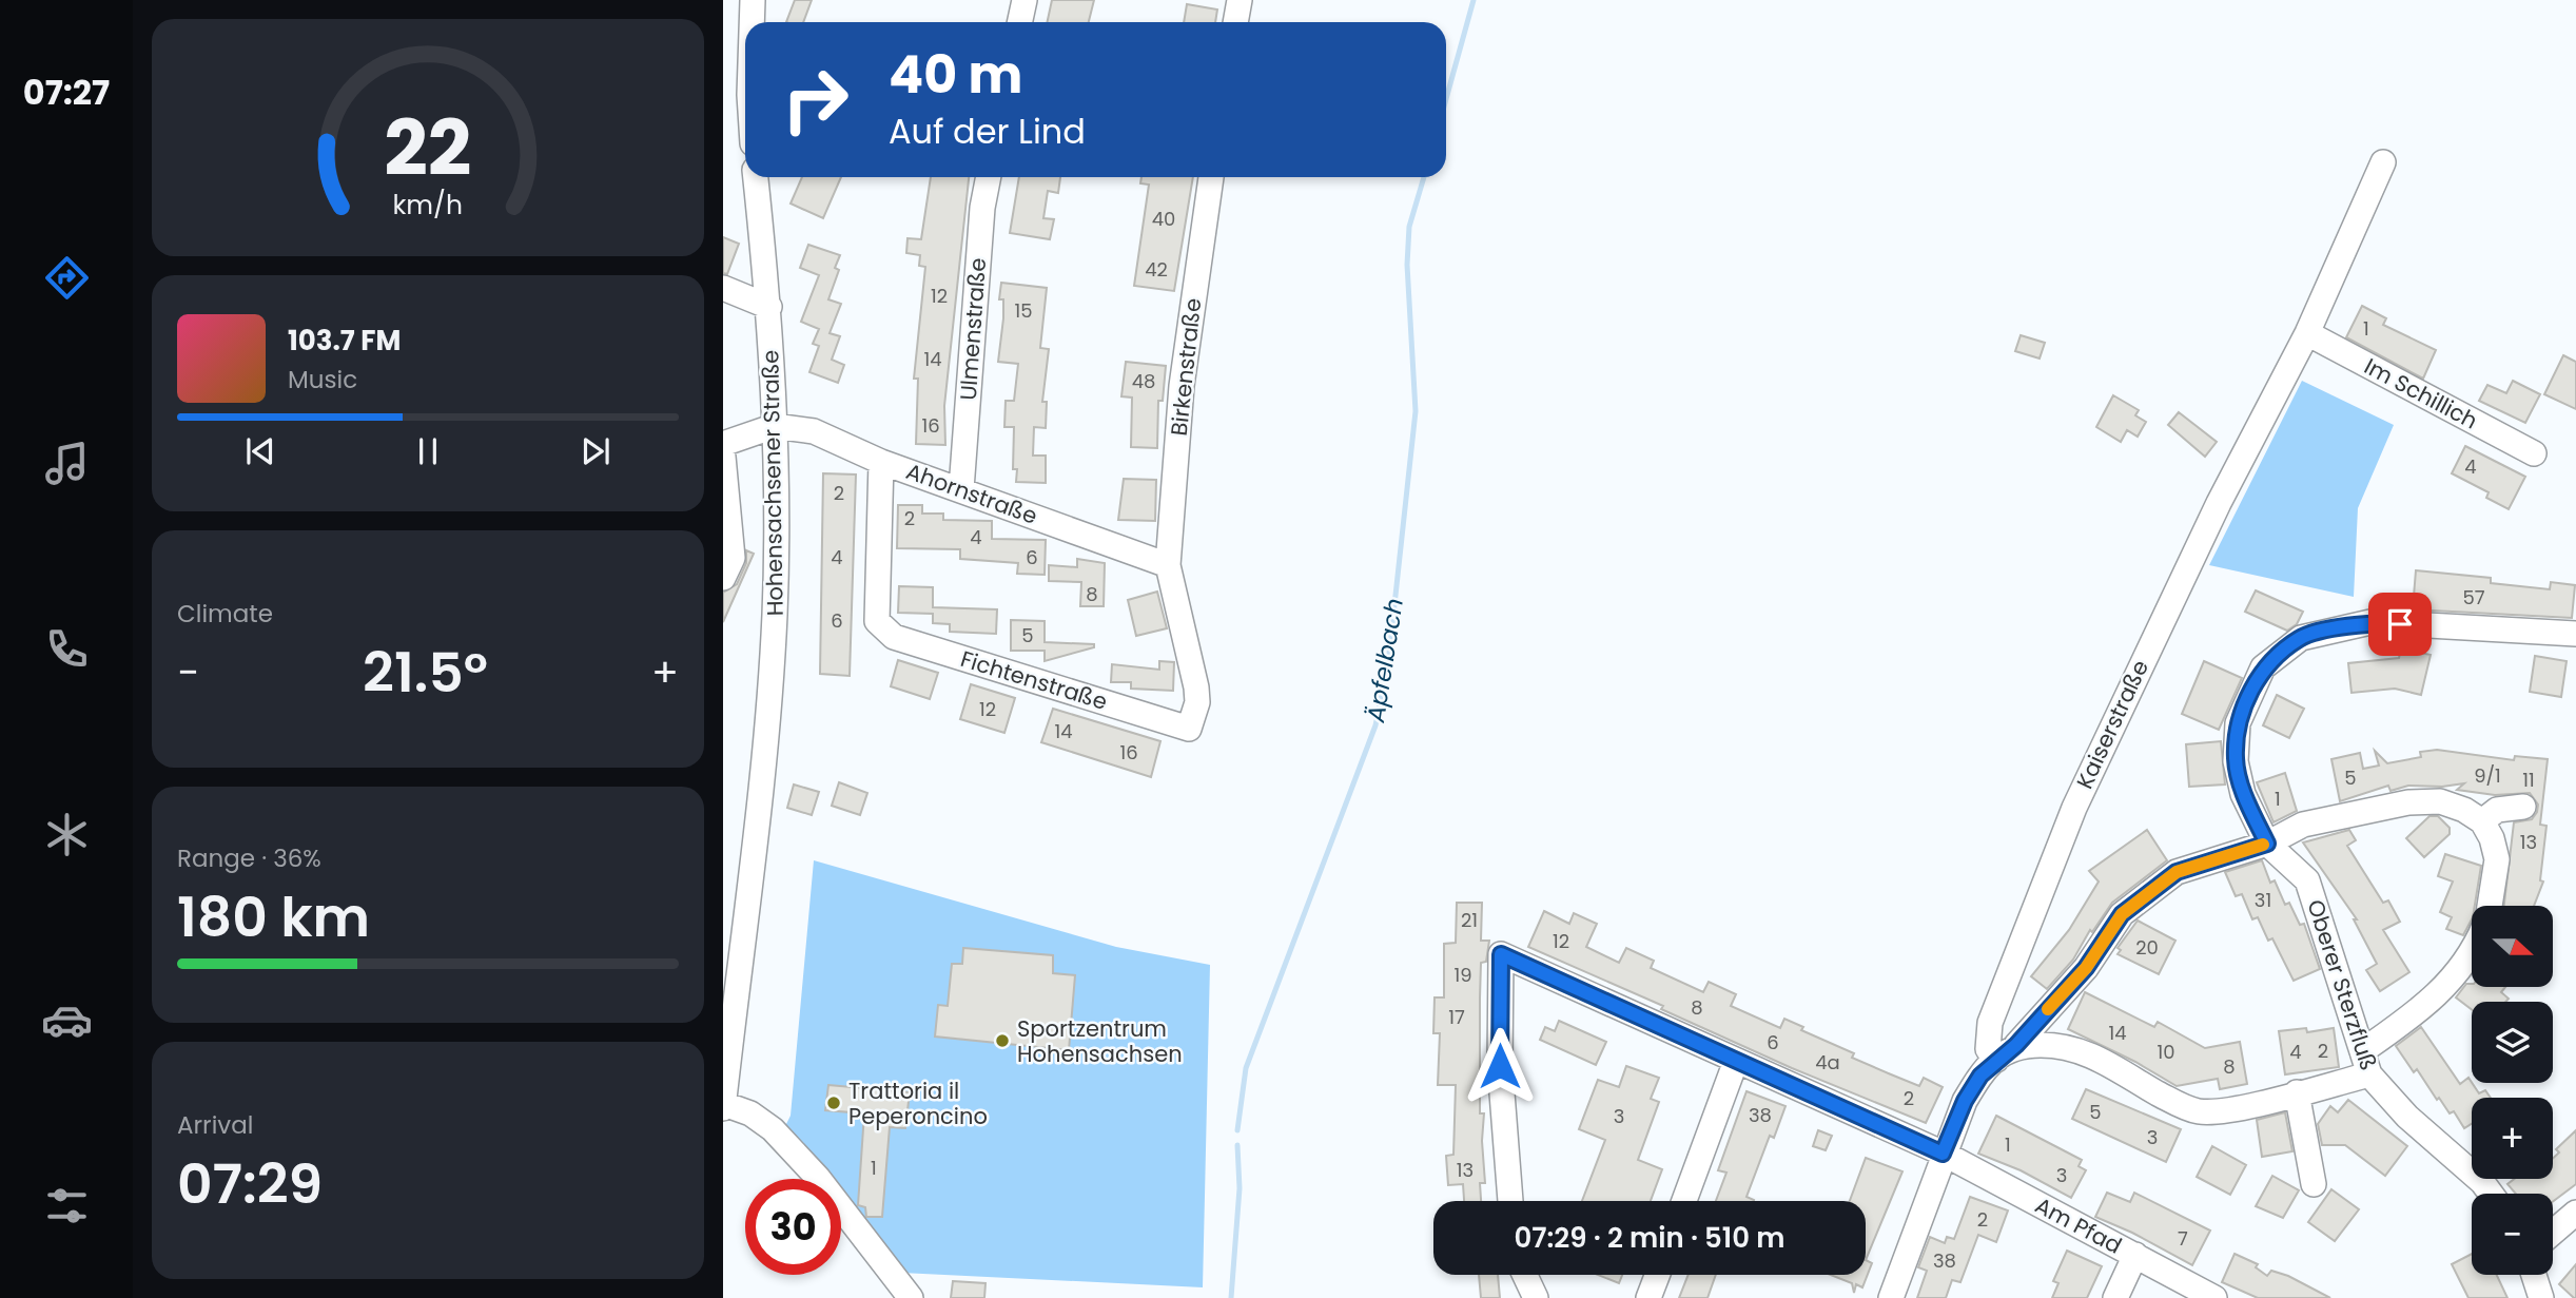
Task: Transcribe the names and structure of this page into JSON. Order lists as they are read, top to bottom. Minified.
{"streets":{"street":["Ulmenstraße","Birkenstraße","Im Schillich","Hohensachsener Straße","Ahornstraße","Fichtenstraße","Kaiserstraße","Oberer Sterzfluß","Am Pfad"]},"crossings":[["Ulmenstraße","Ahornstraße"],["Birkenstraße","Ahornstraße"],["Birkenstraße","Fichtenstraße"],["Im Schillich","Kaiserstraße"],["Hohensachsener Straße","Ahornstraße"],["Ahornstraße","Fichtenstraße"]],"water":["Äpfelbach"],"places":["Sportzentrum Hohensachsen","Trattoria il Peperoncino"],"house_numbers":["40","42","12","15","1","14","48","16","4","2","2","4","4","6","8","57","6","5","12","14","16","9/1","5","11","1","13","31","21","12","20","19","8","17","14","6","2","10","4","4a","8","2","5","38","3","3","1","1","13","3","2","7","38"],"north":"right","page":{"tabs":"07:27","turn":["40 m","Auf der Lind"],"song":["103.7 FM","Music"],"tile":["Climate",["Range · 36%","180 km"],["Arrival","07:29"]],"heat":["−","21.5°","+"],"map_buttons":["+","−"],"limit":"30","trip":"07:29 · 2 min · 510 m","gauge":["22","km/h"]}}
